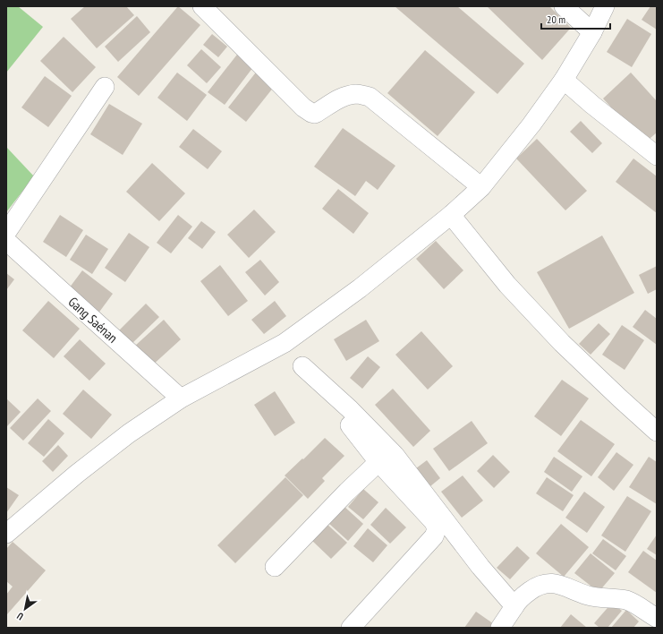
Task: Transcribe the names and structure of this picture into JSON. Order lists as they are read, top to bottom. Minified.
{"streets":{"street":["Gang Saénan"]},"scale_bar":"20 m","north":"bottom left"}
